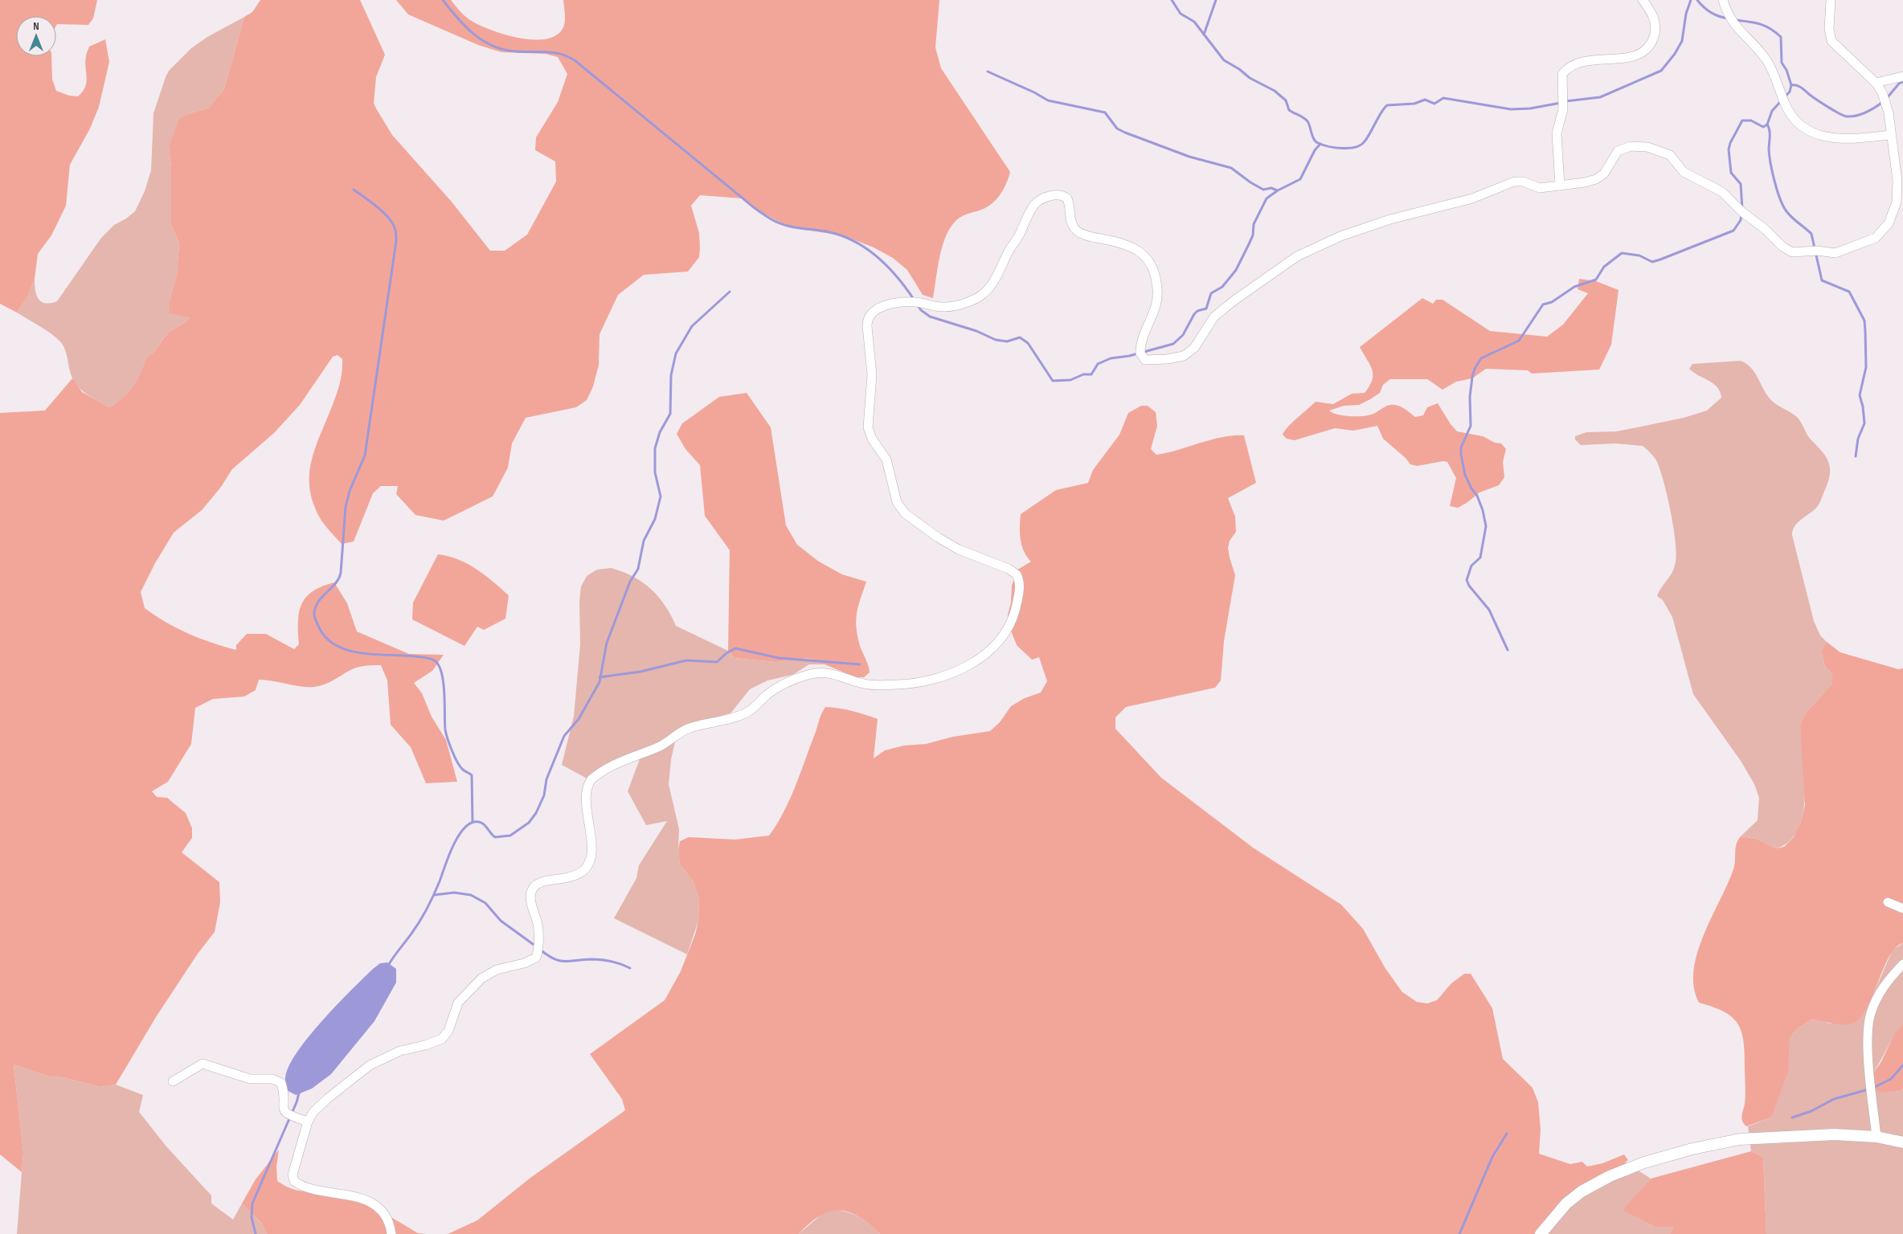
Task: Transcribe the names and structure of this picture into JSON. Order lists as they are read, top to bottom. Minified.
{"north":"top"}
